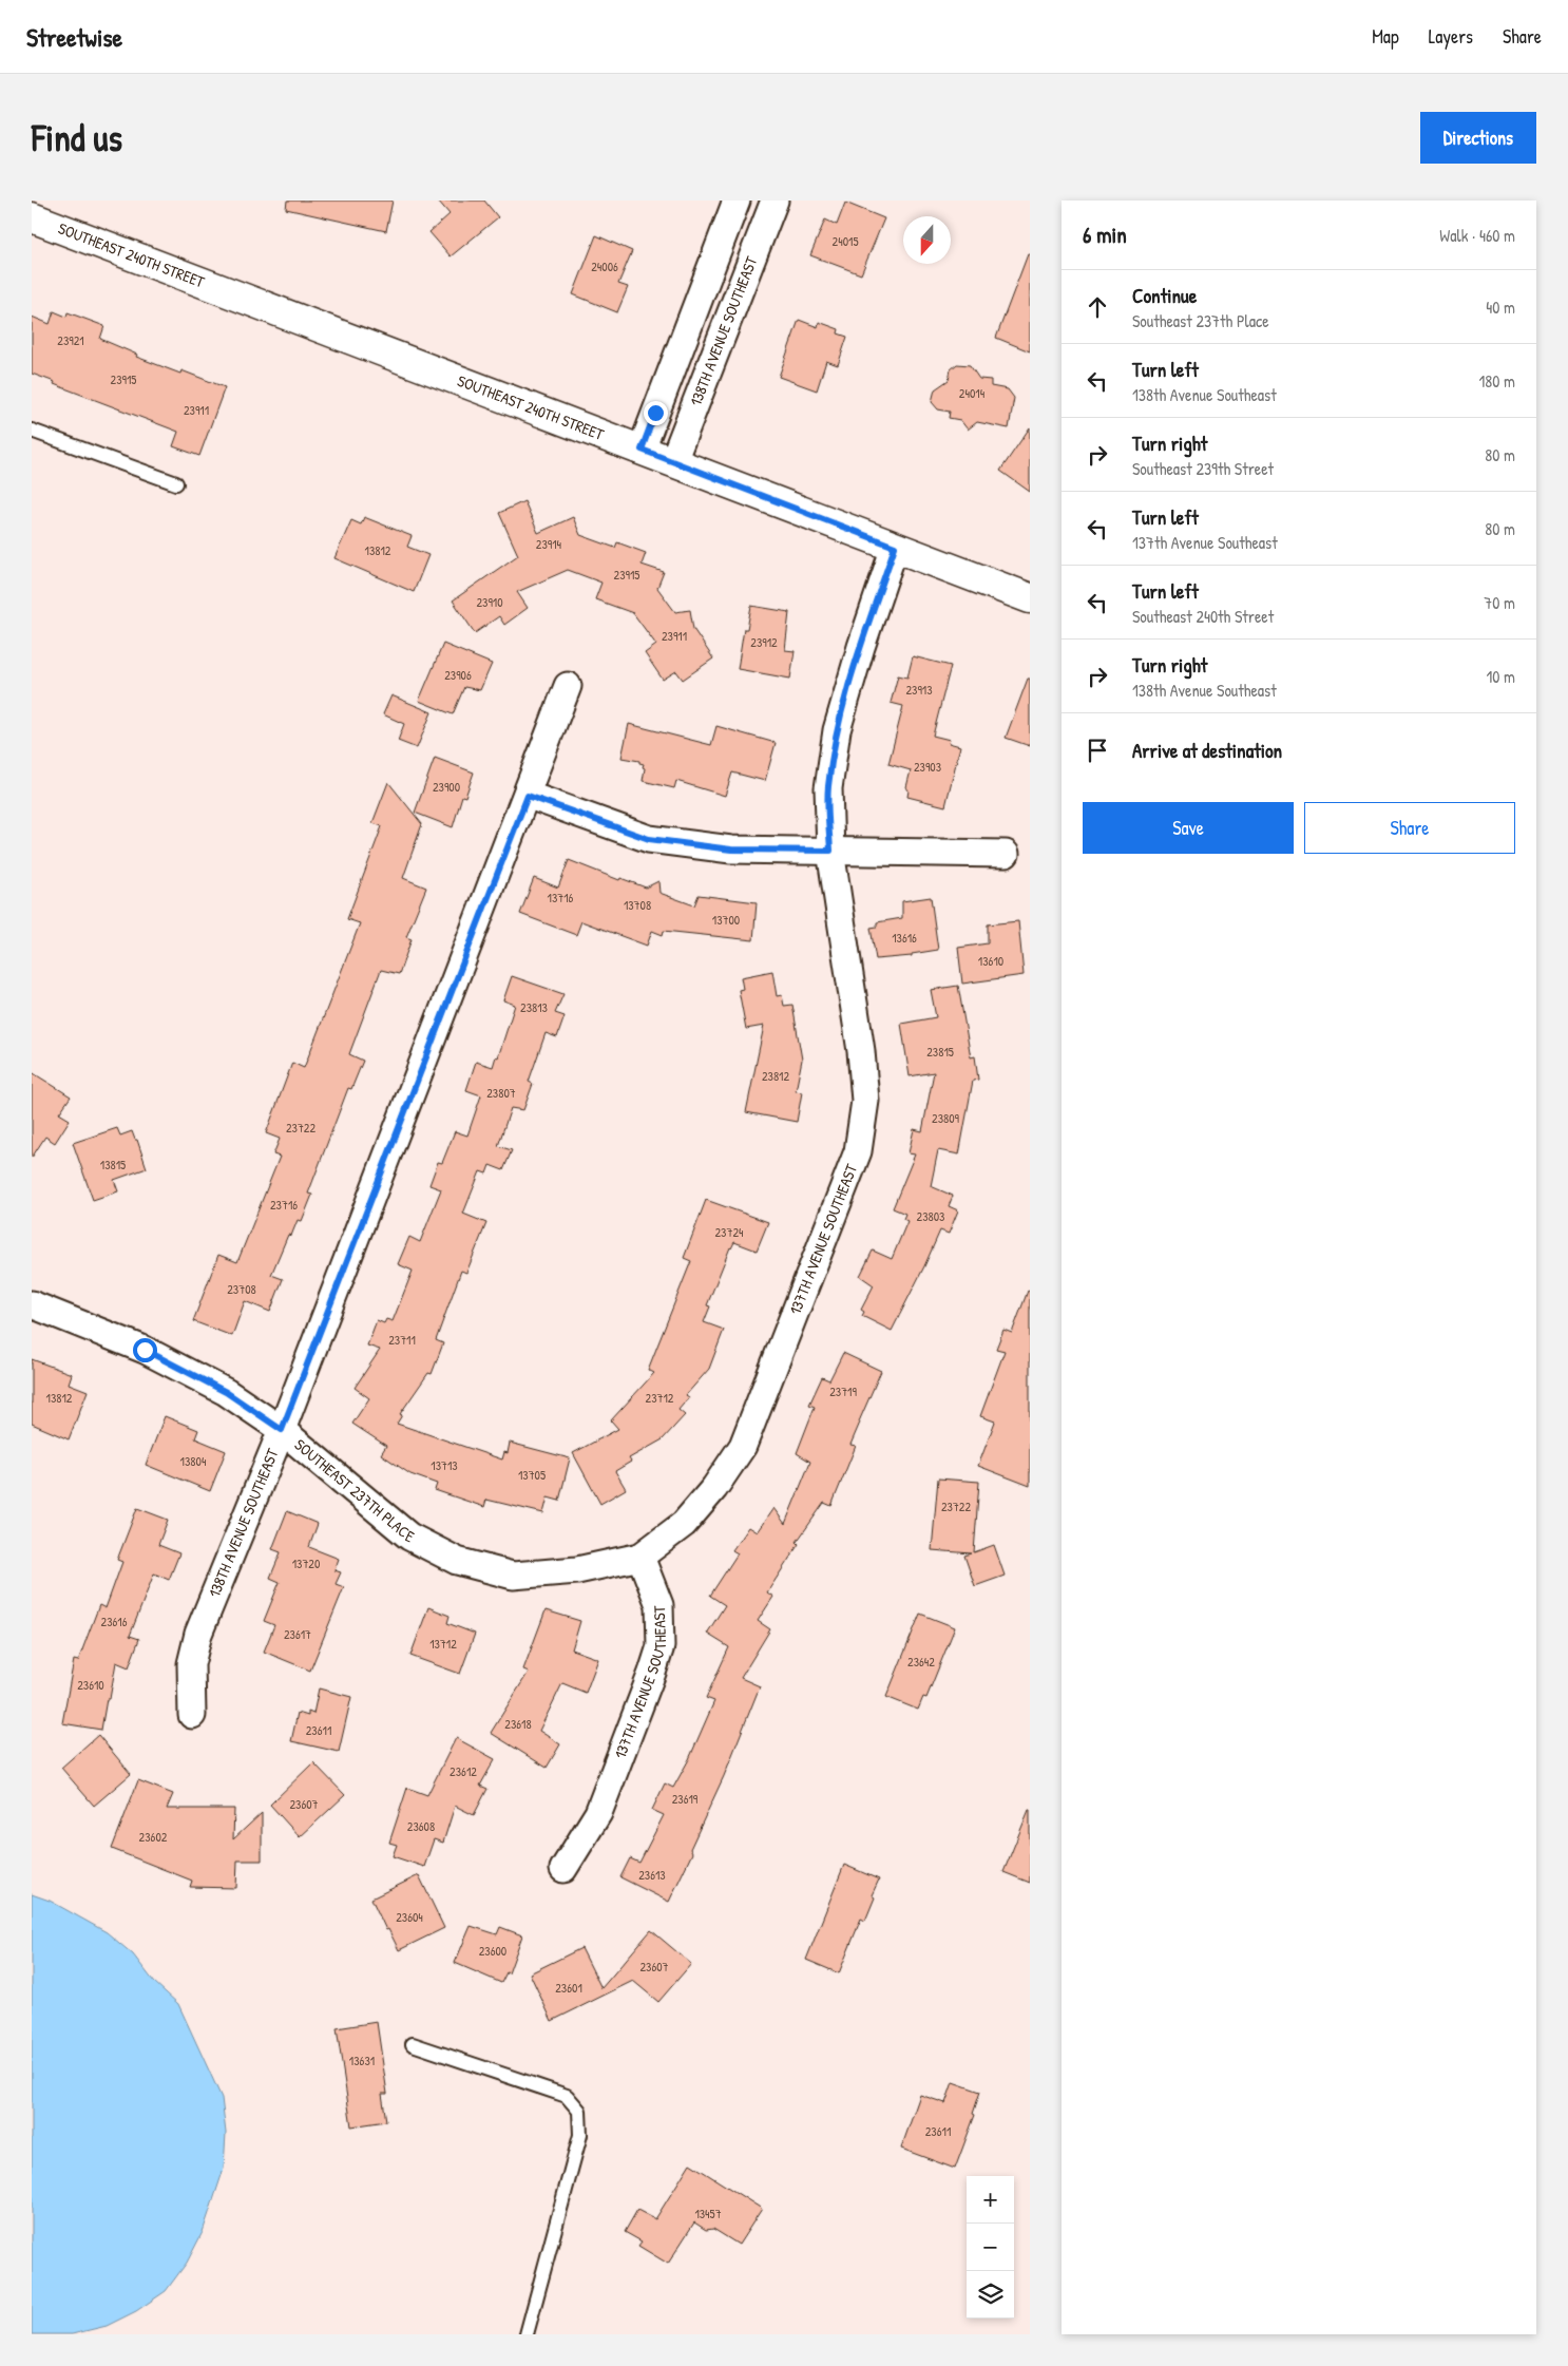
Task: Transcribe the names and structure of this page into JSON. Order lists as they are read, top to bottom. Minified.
{"streets":{"main road":["SOUTHEAST 240TH STREET"],"street":["138TH AVENUE SOUTHEAST","137TH AVENUE SOUTHEAST","SOUTHEAST 237TH PLACE"]},"crossings":[["SOUTHEAST 240TH STREET","138TH AVENUE SOUTHEAST"],["SOUTHEAST 240TH STREET","137TH AVENUE SOUTHEAST"],["138TH AVENUE SOUTHEAST","SOUTHEAST 237TH PLACE"],["137TH AVENUE SOUTHEAST","SOUTHEAST 237TH PLACE"]],"house_numbers":["24015","24006","23921","23915","24014","23911","23914","13812","23915","23910","23911","23912","23906","23913","23903","23900","13716","13708","13700","13616","13610","23813","23815","23812","23807","23809","23722","13815","23716","23803","23724","23708","23711","23719","13812","23712","13804","13713","13705","23722","13720","23616","23617","13712","23642","23610","23618","23611","23612","23619","23607","23608","23602","23613","23604","23600","23607","23601","13631","23611","13457"],"north":"bottom","page":{"header":"Streetwise","nav":["Map","Layers","Share"],"buttons":["Directions",["Save","Share"]],"title":"Find us","heading":["6 min","Walk · 460 m"],"list":[["Continue","Southeast 237th Place","40 m"],["Turn left","138th Avenue Southeast","180 m"],["Turn right","Southeast 239th Street","80 m"],["Turn left","137th Avenue Southeast","80 m"],["Turn left","Southeast 240th Street","70 m"],["Turn right","138th Avenue Southeast","10 m"],"Arrive at destination"],"map_buttons":["+","−"]}}
